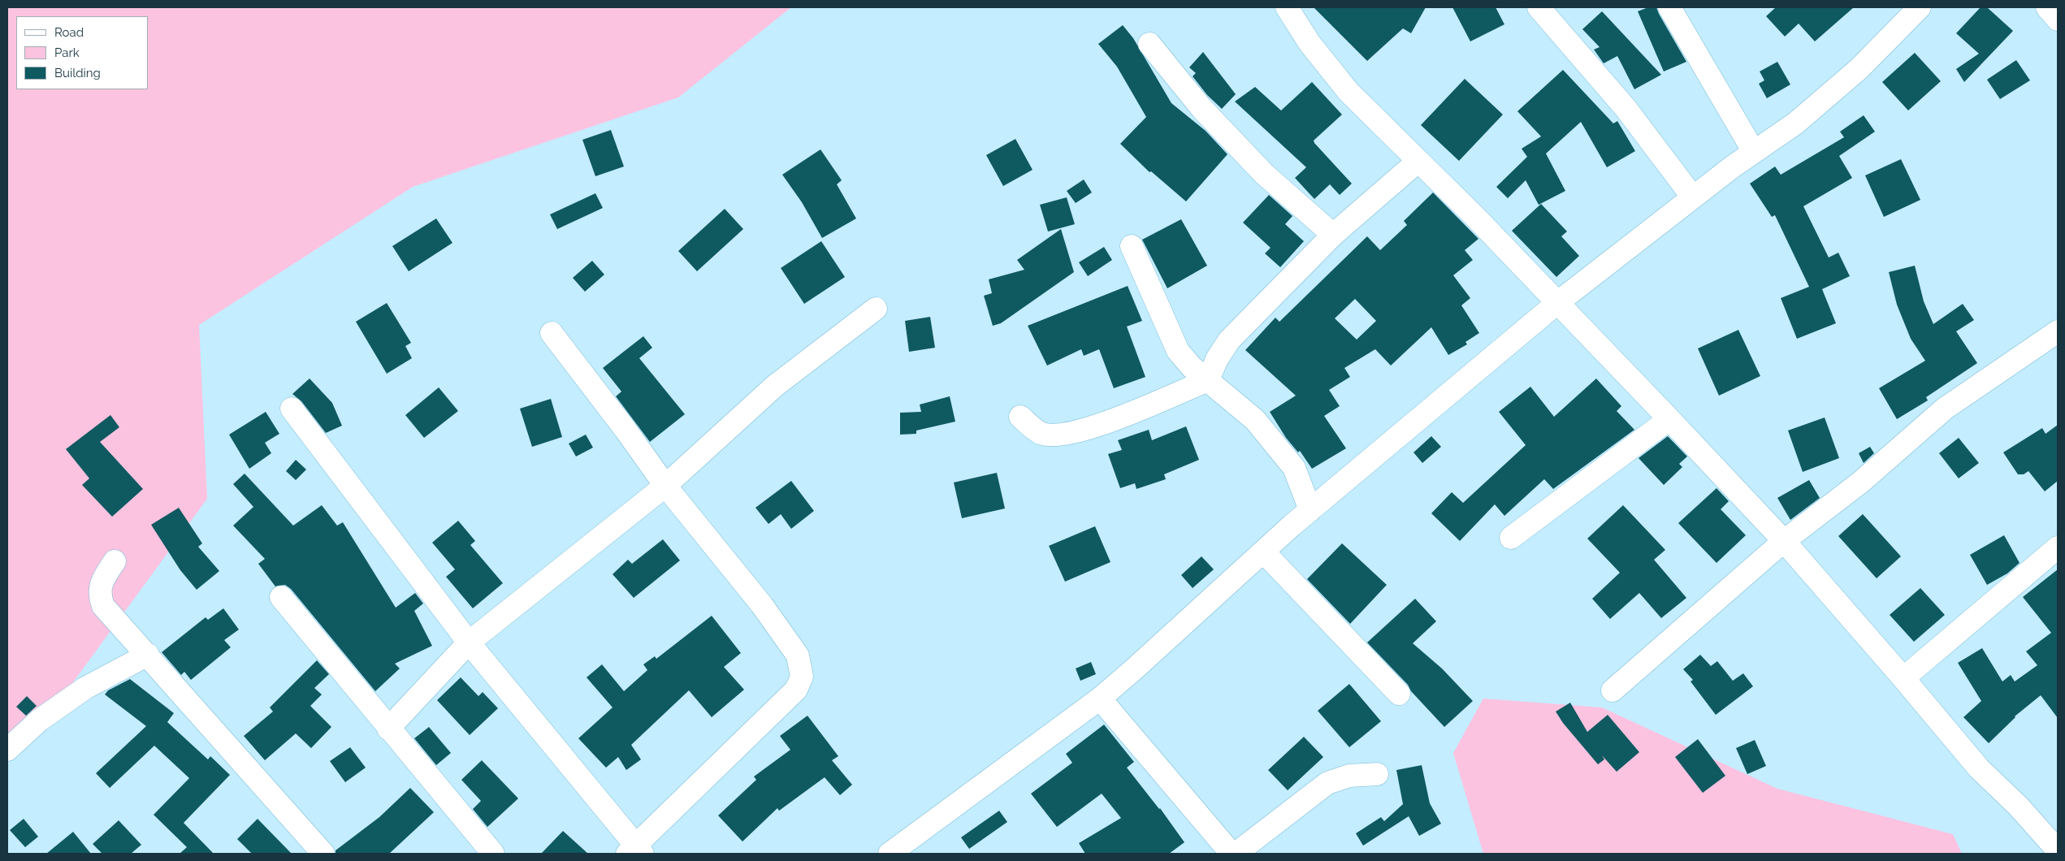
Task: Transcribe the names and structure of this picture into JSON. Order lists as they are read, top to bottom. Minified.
{"legend":["Road","Park","Building"]}
